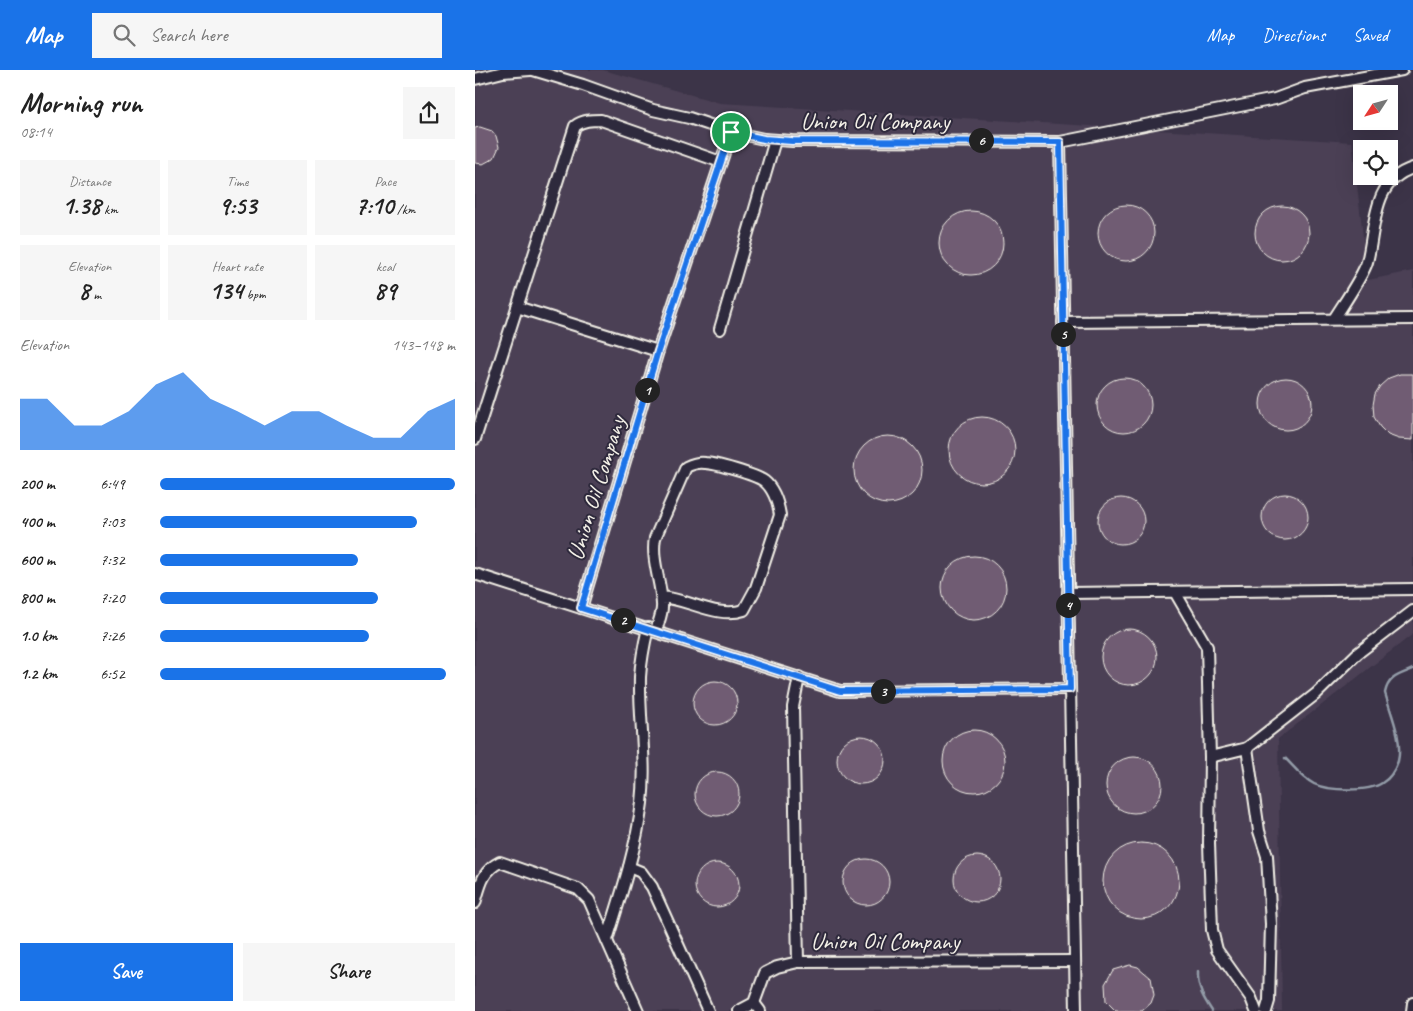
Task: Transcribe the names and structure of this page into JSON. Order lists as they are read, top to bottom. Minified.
{"streets":{"street":["Union Oil Company"]},"north":"bottom left","page":{"header":"Map","search":"Search here","nav":["Map","Directions","Saved"],"heading":["Morning run","08:14"],"pins":["6","5","1","4","2","3"],"stats":[["Distance","1.38 km"],["Time","9:53"],["Pace","7:10 /km"],["Elevation","8 m"],["Heart rate","134 bpm"],["kcal","89"]],"chart":["Elevation","143–148 m"],"list":[{"name":"200 m","note":"6:49"},{"name":"400 m","note":"7:03"},{"name":"600 m","note":"7:32"},{"name":"800 m","note":"7:20"},{"name":"1.0 km","note":"7:26"},{"name":"1.2 km","note":"6:52"}],"buttons":["Save","Share"]}}
